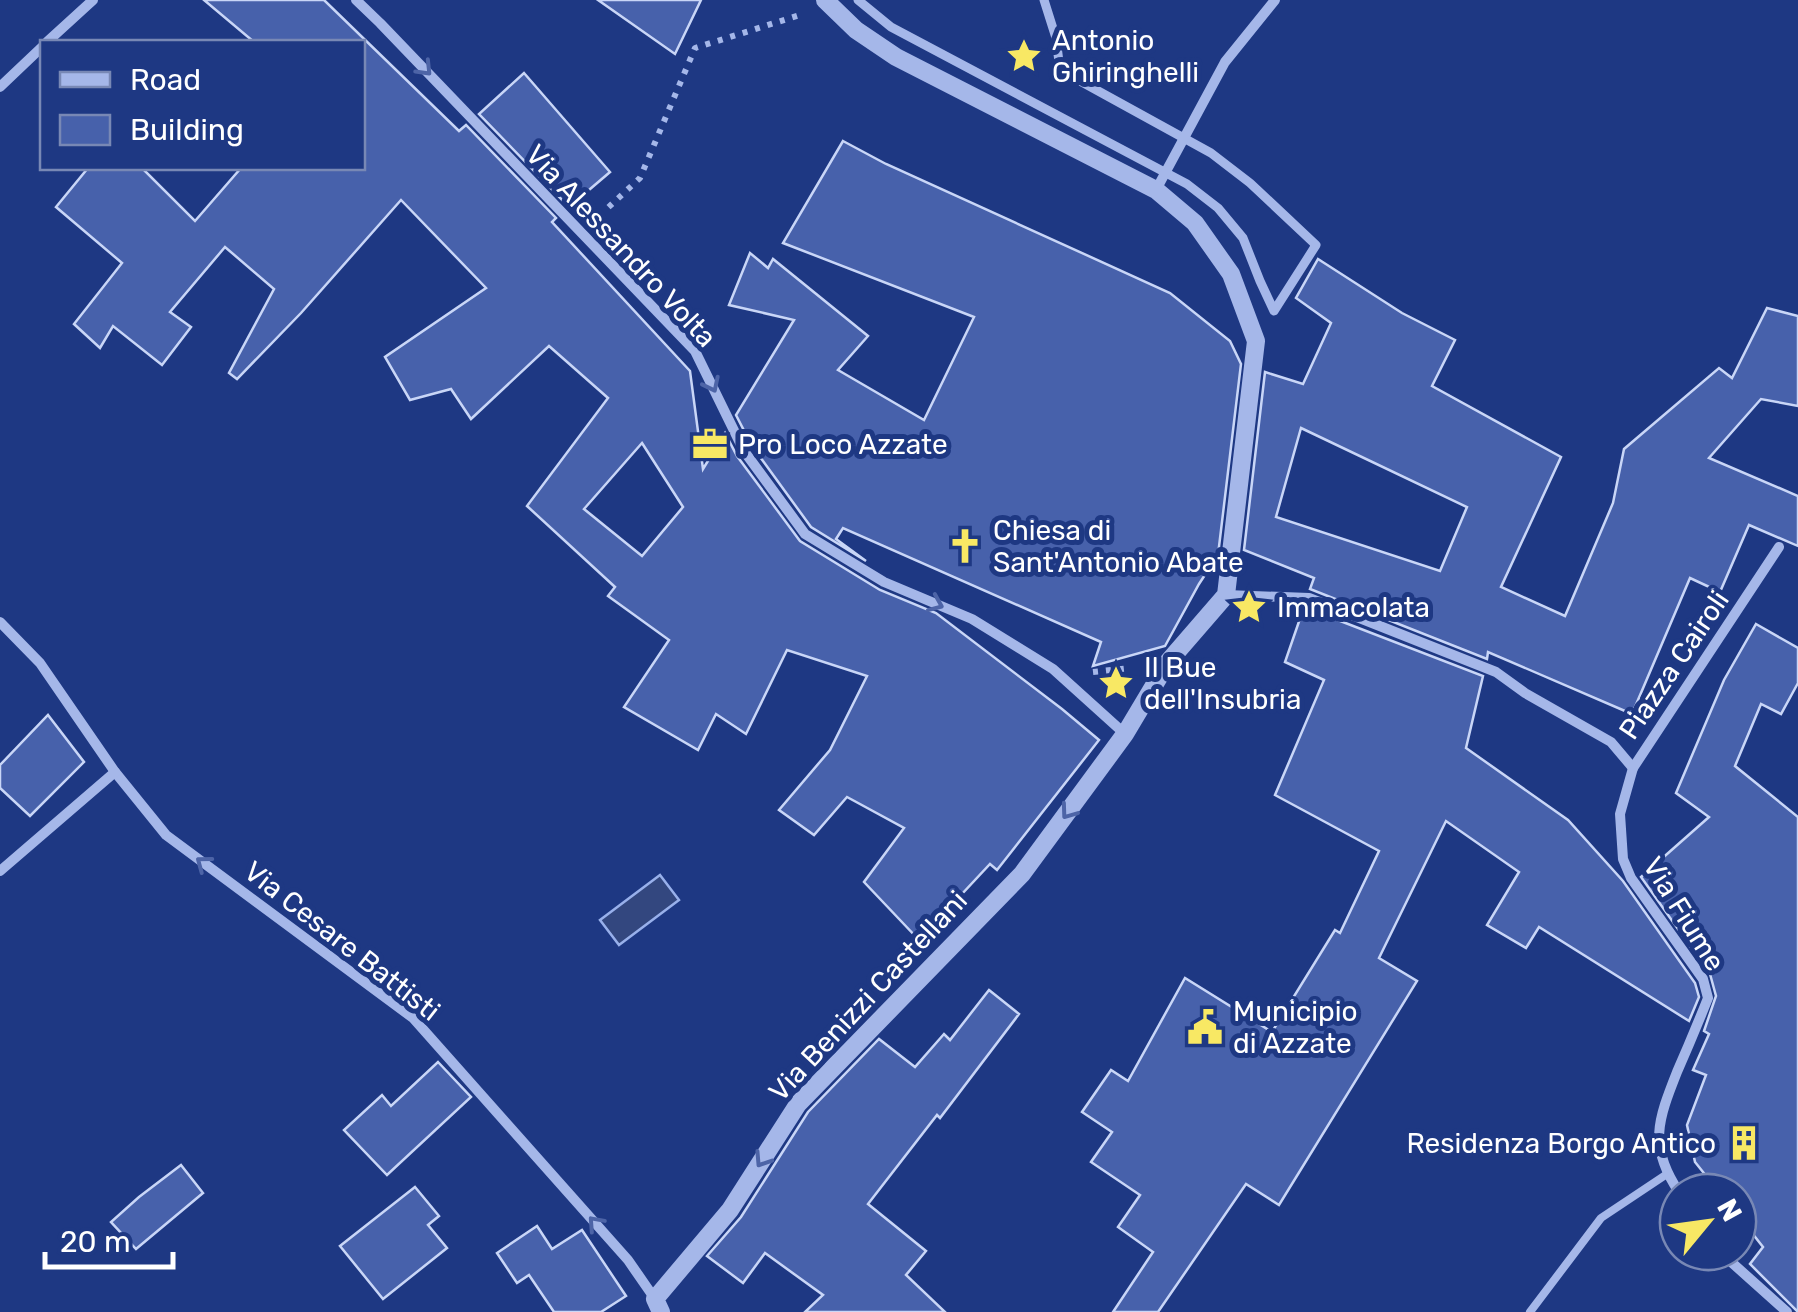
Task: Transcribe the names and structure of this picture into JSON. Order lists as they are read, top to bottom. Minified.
{"streets":{"street":["Via Alessandro Volta","Piazza Cairoli","Via Fiume","Via Cesare Battisti","Via Benizzi Castellani"]},"crossings":[["Via Alessandro Volta","Via Benizzi Castellani"],["Piazza Cairoli","Via Fiume"],["Piazza Cairoli","Via Benizzi Castellani"],["Via Cesare Battisti","Via Benizzi Castellani"]],"one_way":["Via Alessandro Volta","Via Cesare Battisti","Via Benizzi Castellani"],"places":{"place":["Antonio Ghiringhelli","Immacolata","Il Bue dell'Insubria"],"office":["Pro Loco Azzate"],"church":["Chiesa di Sant'Antonio Abate"],"public building":["Municipio di Azzate"],"building":["Residenza Borgo Antico"]},"legend":["Road","Building"],"scale_bar":"20 m","north":"top right"}
